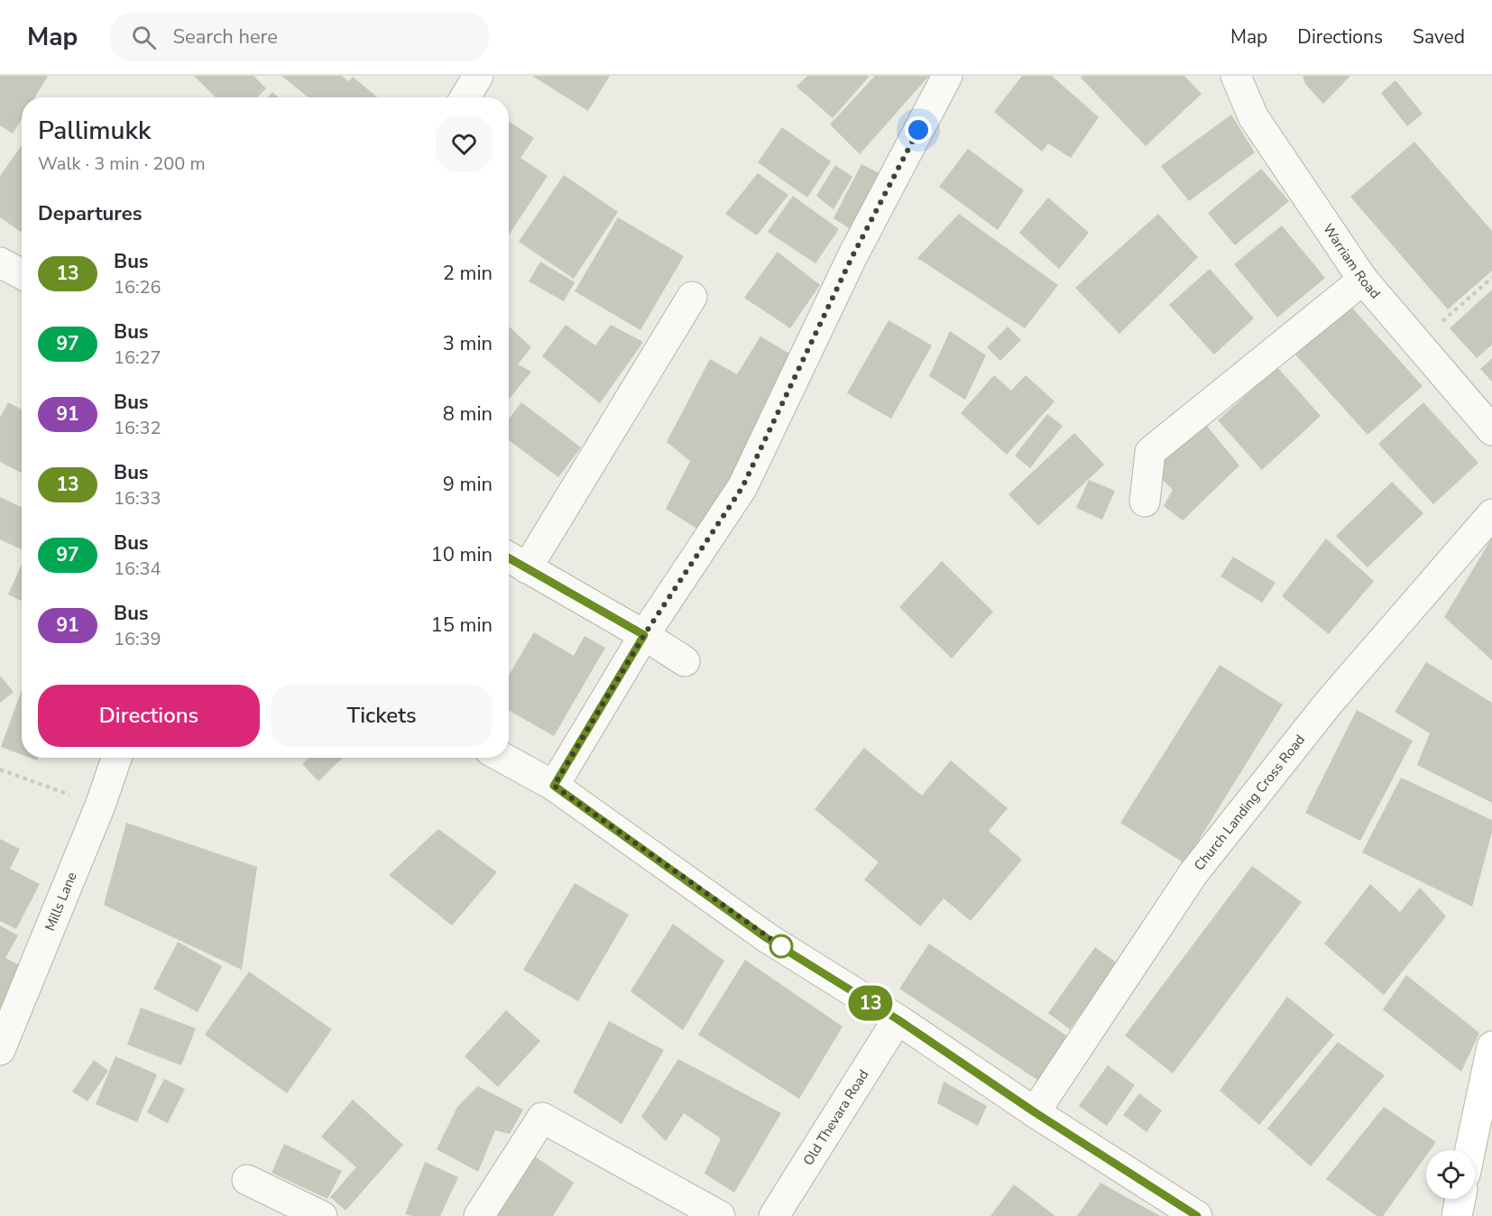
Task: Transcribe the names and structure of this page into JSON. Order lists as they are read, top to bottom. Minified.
{"streets":{"street":["Warriam Road","Church Landing Cross Road","Mills Lane","Old Thevara Road"]},"lines":["bus line 13"],"page":{"header":"Map","search":"Search here","nav":["Map","Directions","Saved"],"on_map":"13","heading":[["Pallimukk","Walk · 3 min · 200 m"],"Departures"],"list":[{"mark":"13","name":"Bus","note":"16:26","value":"2 min"},{"mark":"97","name":"Bus","note":"16:27","value":"3 min"},{"mark":"91","name":"Bus","note":"16:32","value":"8 min"},{"mark":"13","name":"Bus","note":"16:33","value":"9 min"},{"mark":"97","name":"Bus","note":"16:34","value":"10 min"},{"mark":"91","name":"Bus","note":"16:39","value":"15 min"}],"buttons":["Directions","Tickets"]}}
